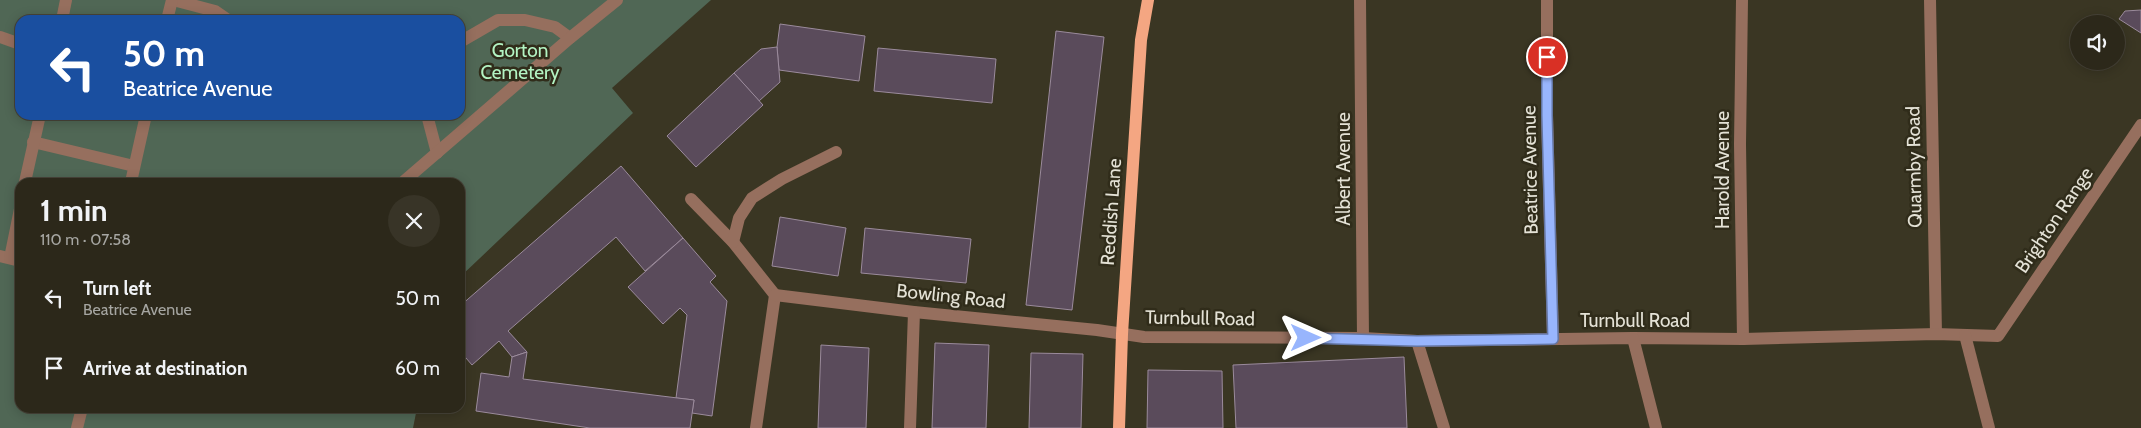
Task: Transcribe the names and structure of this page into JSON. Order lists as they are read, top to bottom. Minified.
{"streets":{"main road":["Reddish Lane"],"street":["Quarmby Road","Albert Avenue","Beatrice Avenue","Harold Avenue","Brighton Range","Bowling Road","Turnbull Road"]},"crossings":[["Quarmby Road","Turnbull Road"],["Albert Avenue","Turnbull Road"],["Beatrice Avenue","Turnbull Road"],["Harold Avenue","Turnbull Road"],["Reddish Lane","Bowling Road"],["Reddish Lane","Turnbull Road"],["Brighton Range","Turnbull Road"],["Bowling Road","Turnbull Road"]],"parks":["Gorton Cemetery"],"page":{"turn":["50 m","Beatrice Avenue"],"heading":["1 min","110 m · 07:58"],"list":[{"name":"Turn left","note":"Beatrice Avenue","value":"50 m"},{"name":"Arrive at destination","value":"60 m"}]}}
